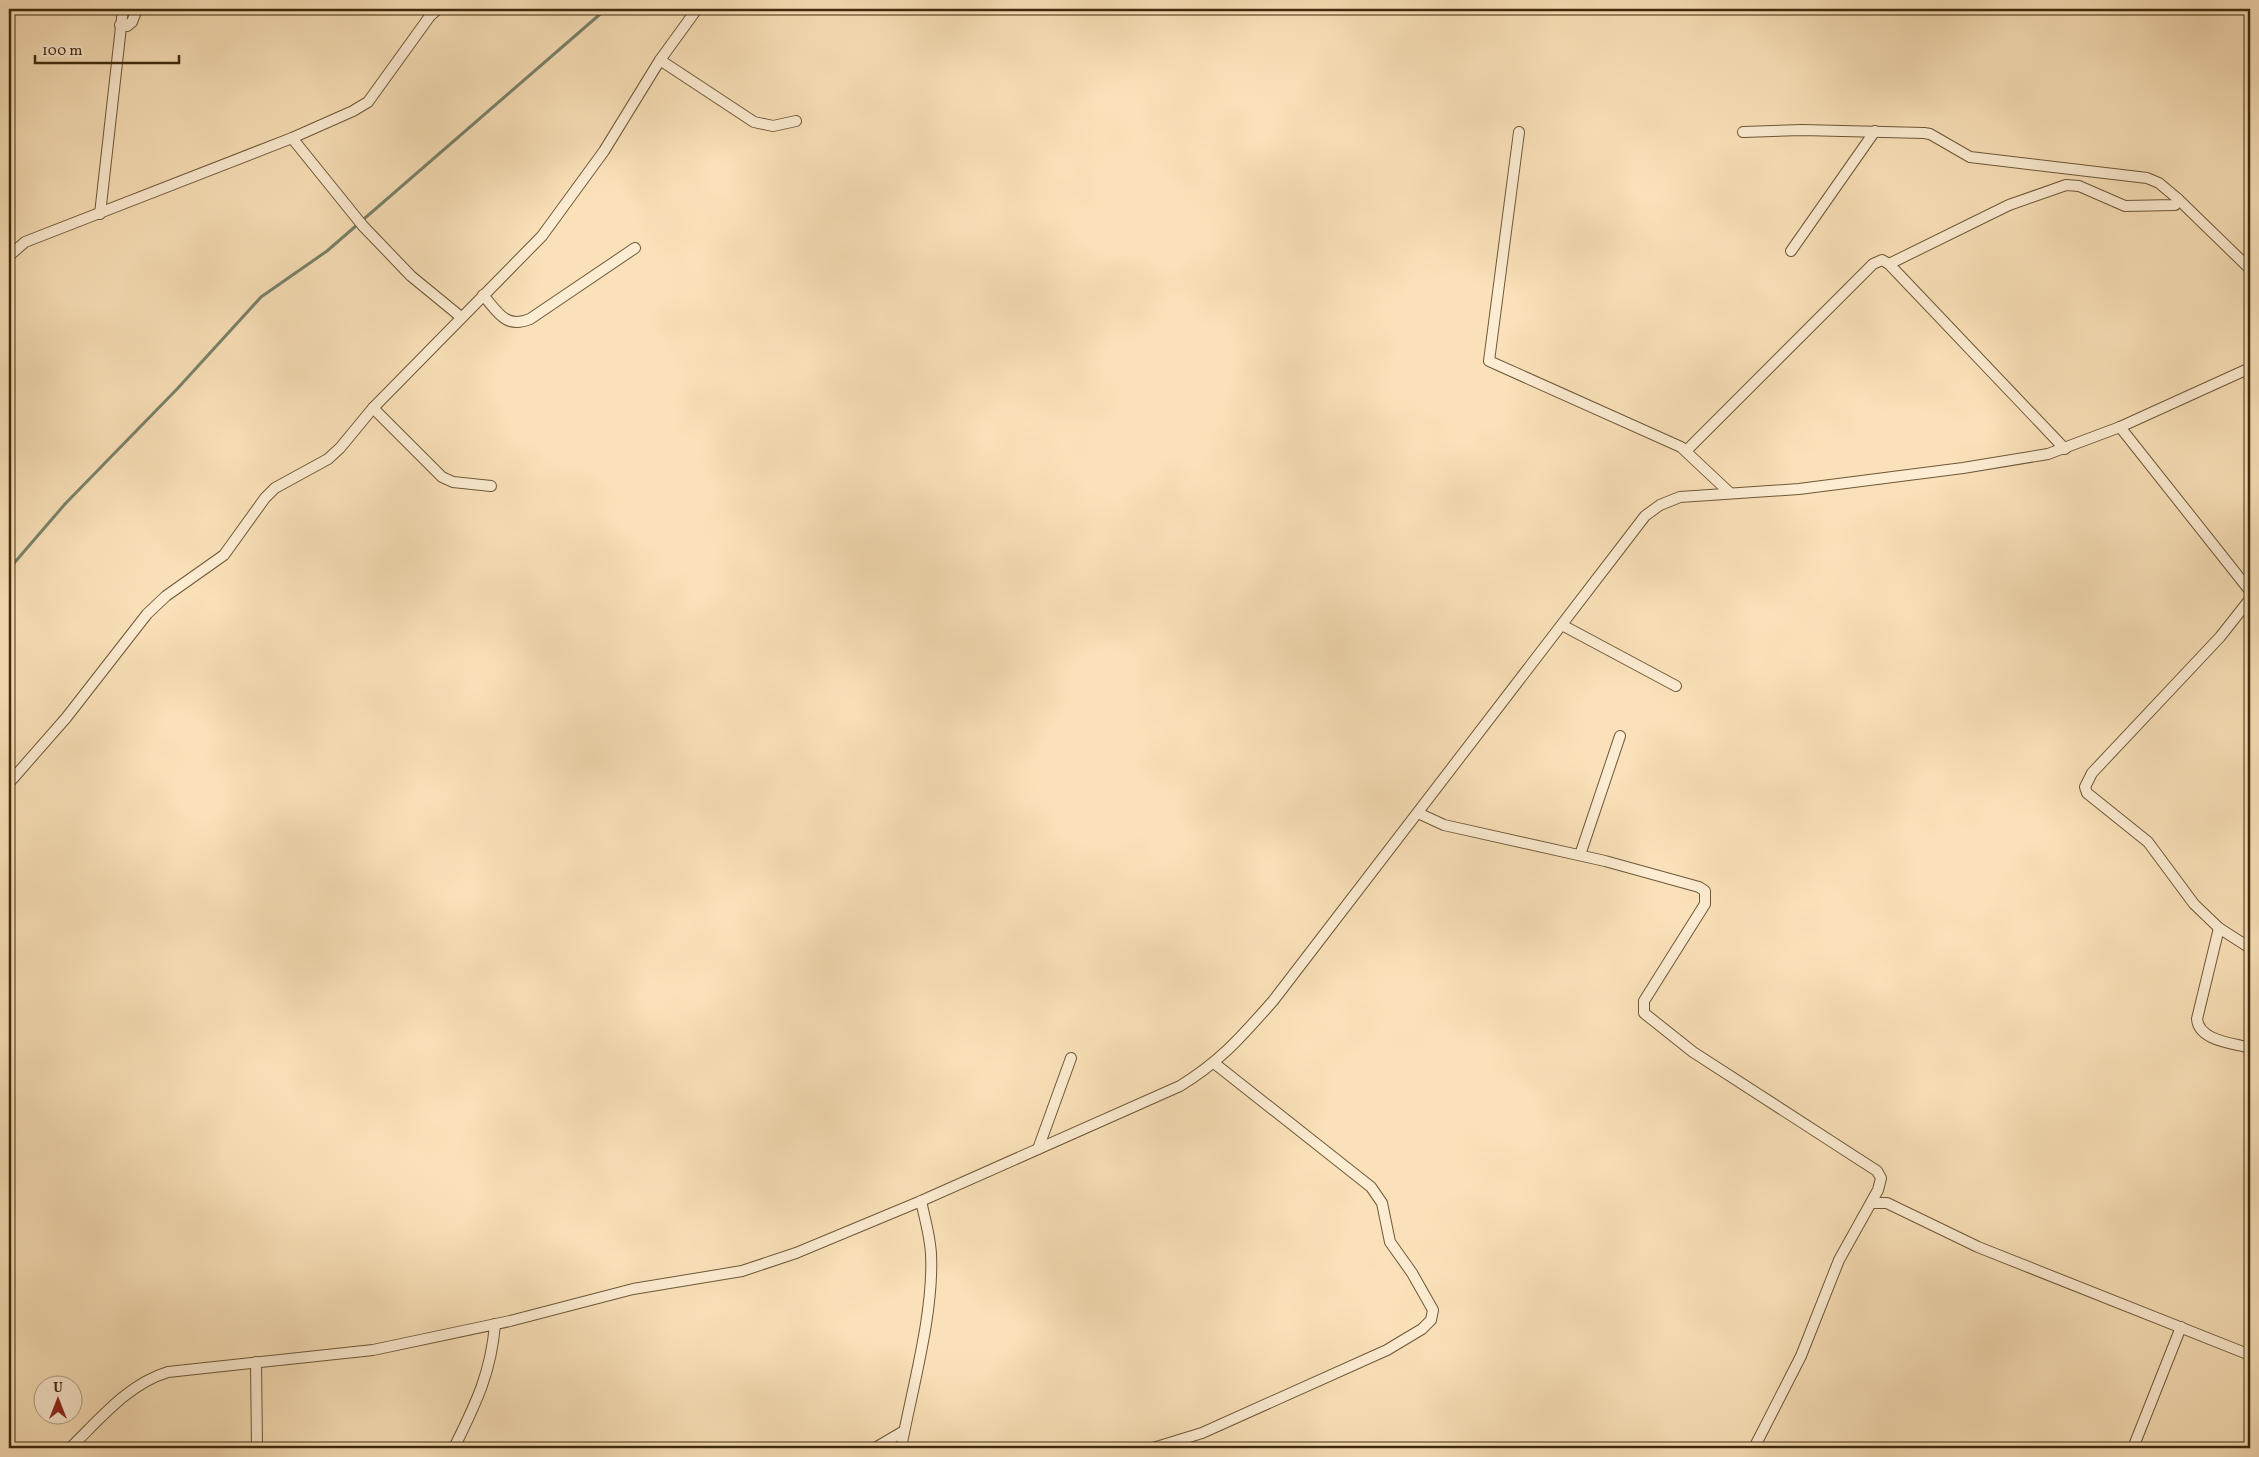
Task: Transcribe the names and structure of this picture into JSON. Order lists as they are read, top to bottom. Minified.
{"scale_bar":"100 m","north":"top"}
